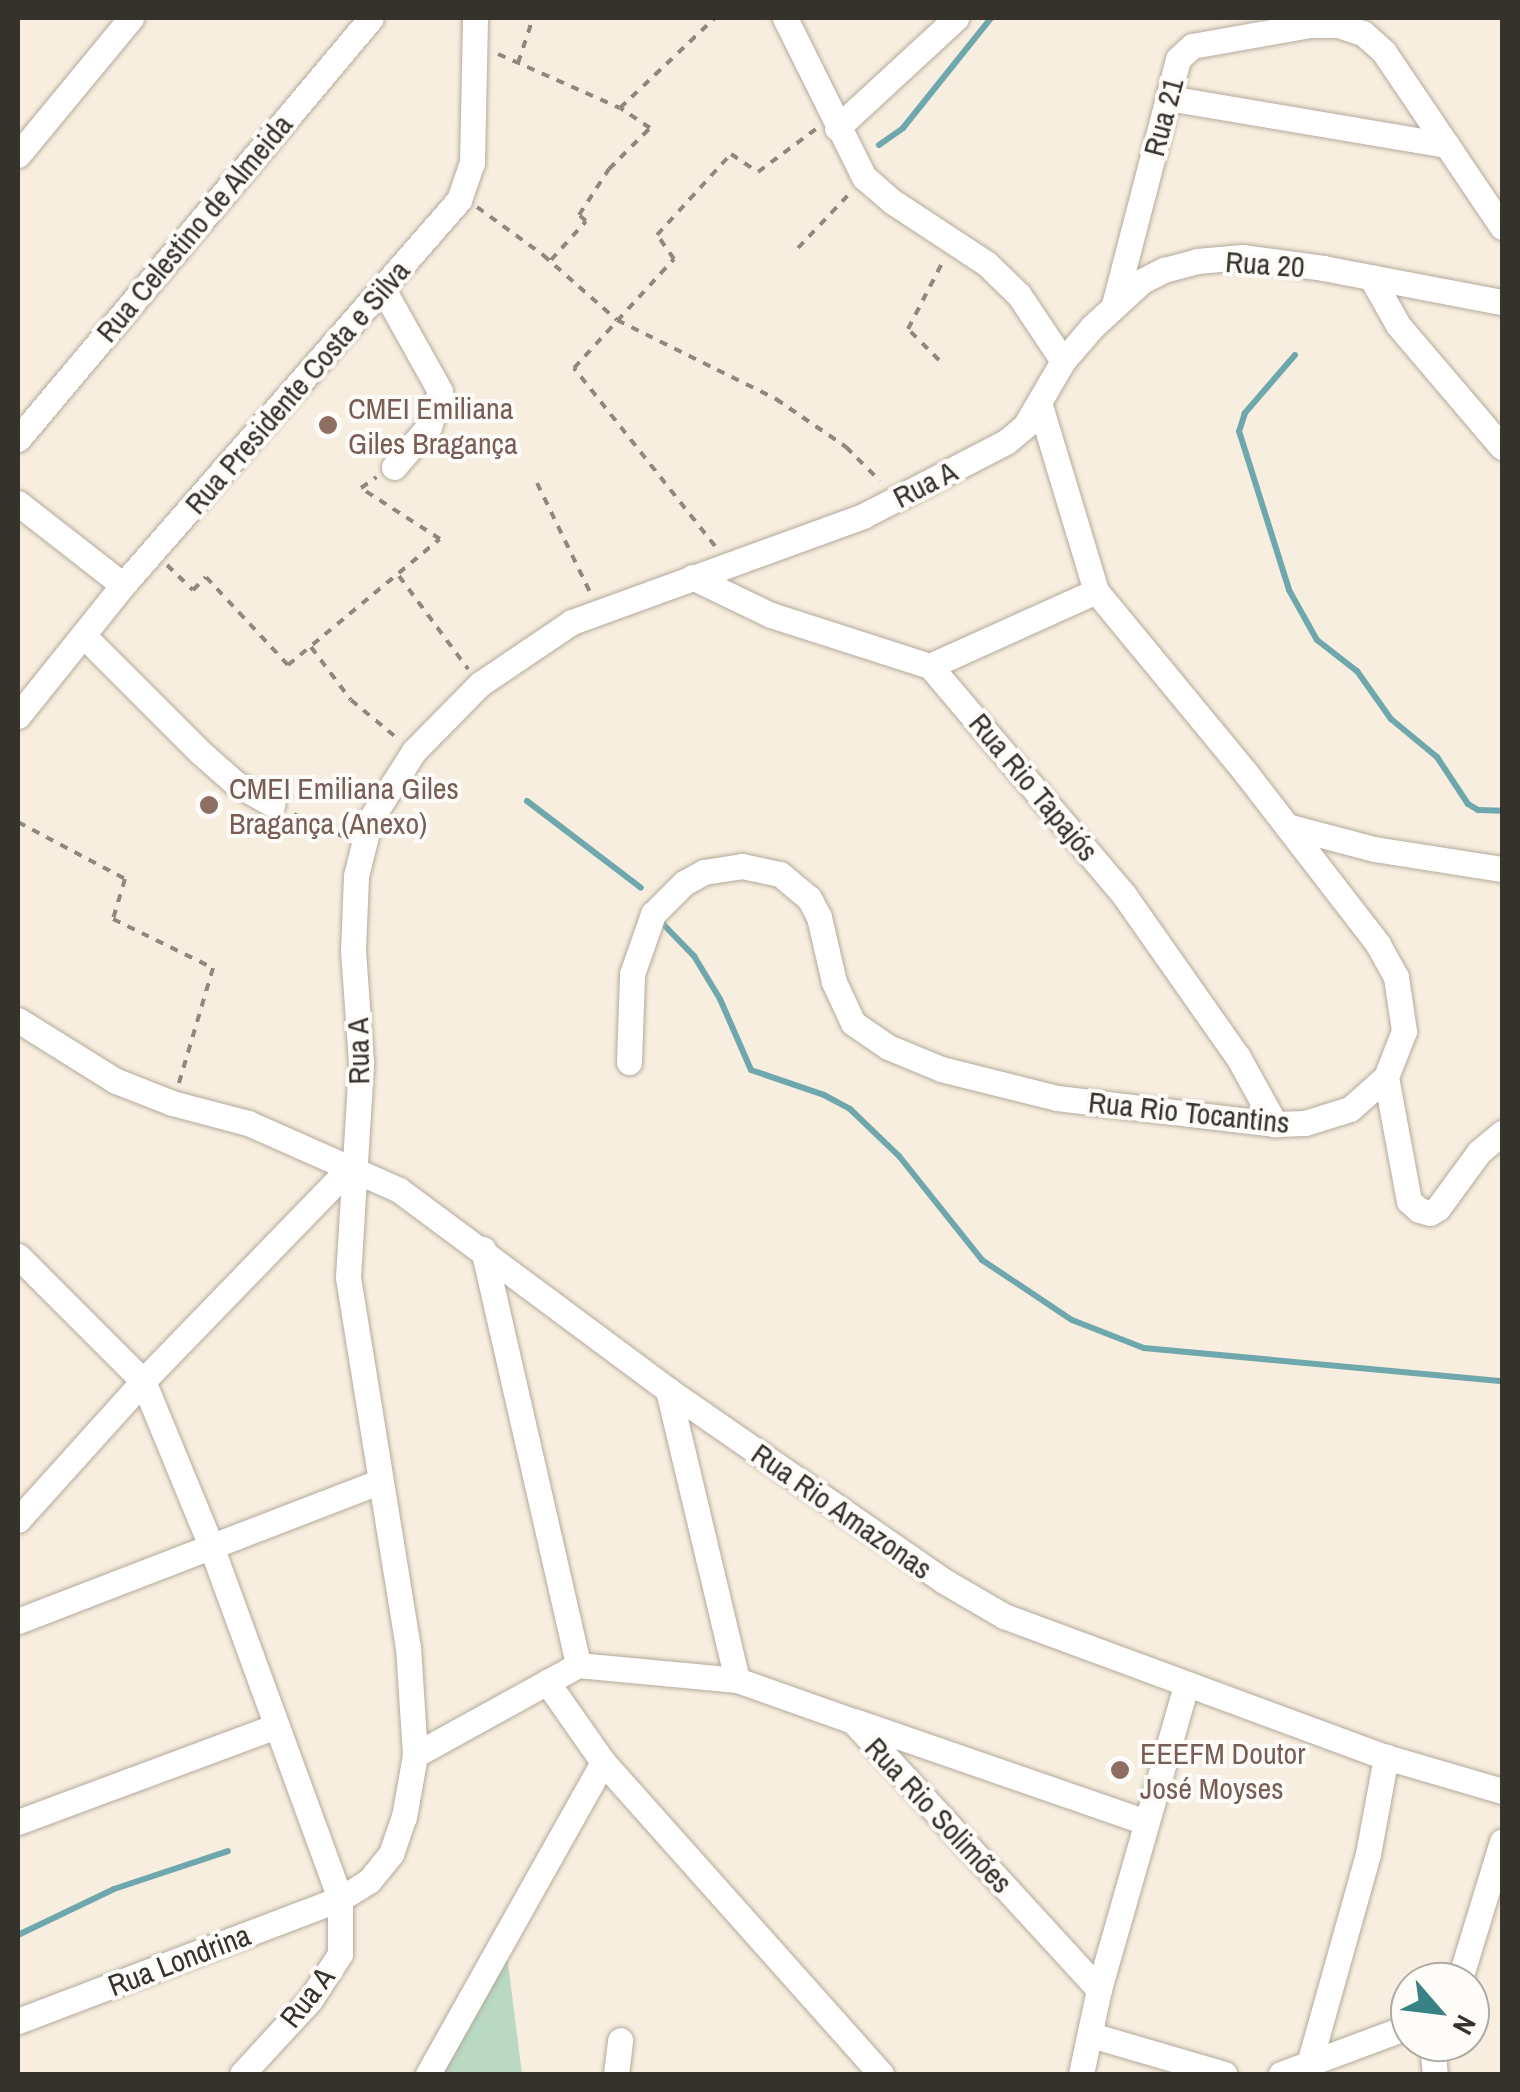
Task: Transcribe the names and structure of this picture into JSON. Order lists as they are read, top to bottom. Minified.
{"streets":{"street":["Rua 21","Rua Celestino de Almeida","Rua 20","Rua Presidente Costa e Silva","Rua A","Rua Rio Tapajós","Rua Rio Tocantins","Rua Rio Amazonas","Rua Rio Solimões","Rua Londrina"]},"crossings":[["Rua 21","Rua 20"],["Rua 20","Rua A"],["Rua A","Rua Rio Tocantins"],["Rua A","Rua Rio Amazonas"],["Rua A","Rua Londrina"],["Rua Rio Tapajós","Rua Rio Tocantins"]],"places":["CMEI Emiliana Giles Bragança","CMEI Emiliana Giles Bragança (Anexo)","EEEFM Doutor José Moyses"],"north":"bottom right"}
